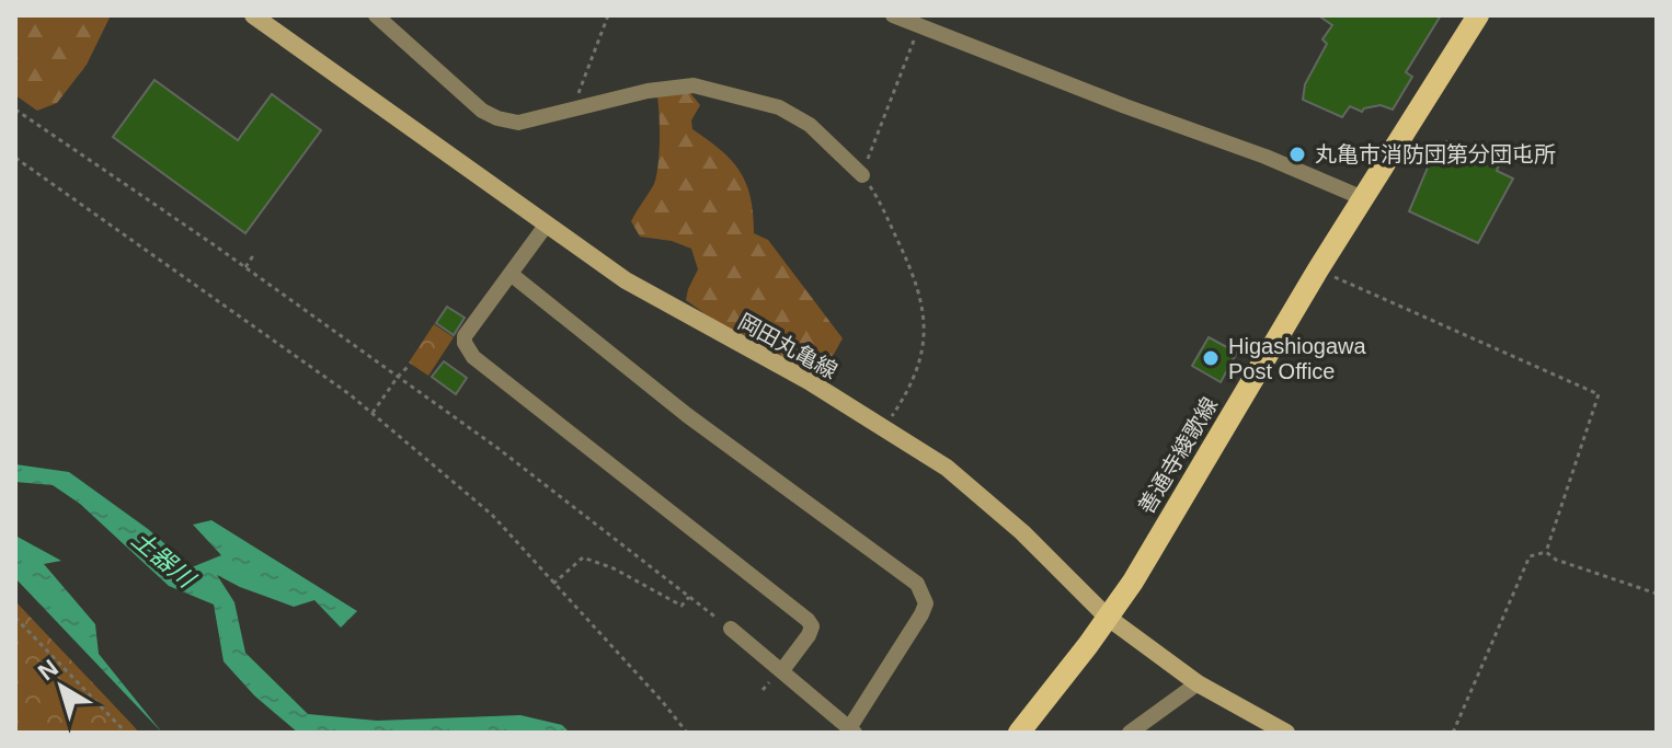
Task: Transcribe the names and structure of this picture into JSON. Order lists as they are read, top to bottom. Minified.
{"streets":{"main road":["岡田丸亀線","善通寺綾歌線"]},"crossings":[["岡田丸亀線","善通寺綾歌線"]],"water":["土器川"],"places":["丸亀市消防団第分団屯所","Higashiogawa Post Office"],"north":"top left"}
